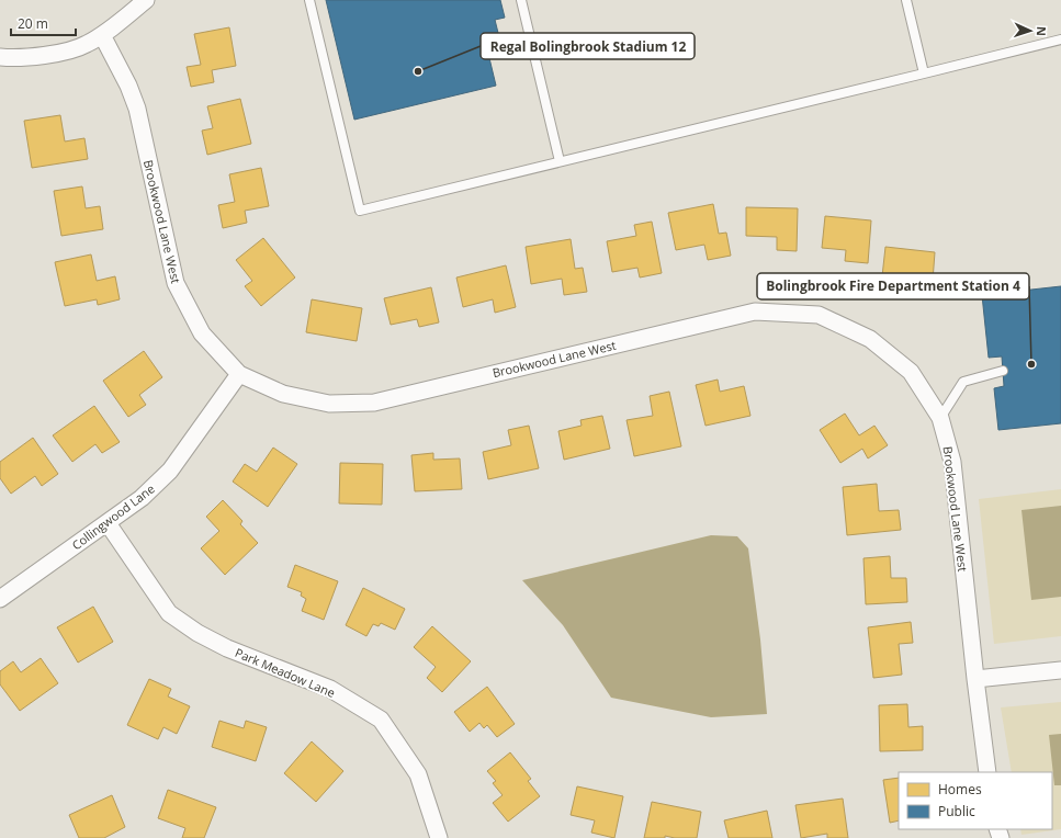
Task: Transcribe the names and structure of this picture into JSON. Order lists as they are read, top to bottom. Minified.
{"streets":{"street":["Brookwood Lane West","Collingwood Lane","Park Meadow Lane"]},"crossings":[["Brookwood Lane West","Collingwood Lane"],["Collingwood Lane","Park Meadow Lane"]],"places":["Regal Bolingbrook Stadium 12","Bolingbrook Fire Department Station 4"],"legend":["Homes","Public"],"scale_bar":"20 m","north":"right"}
